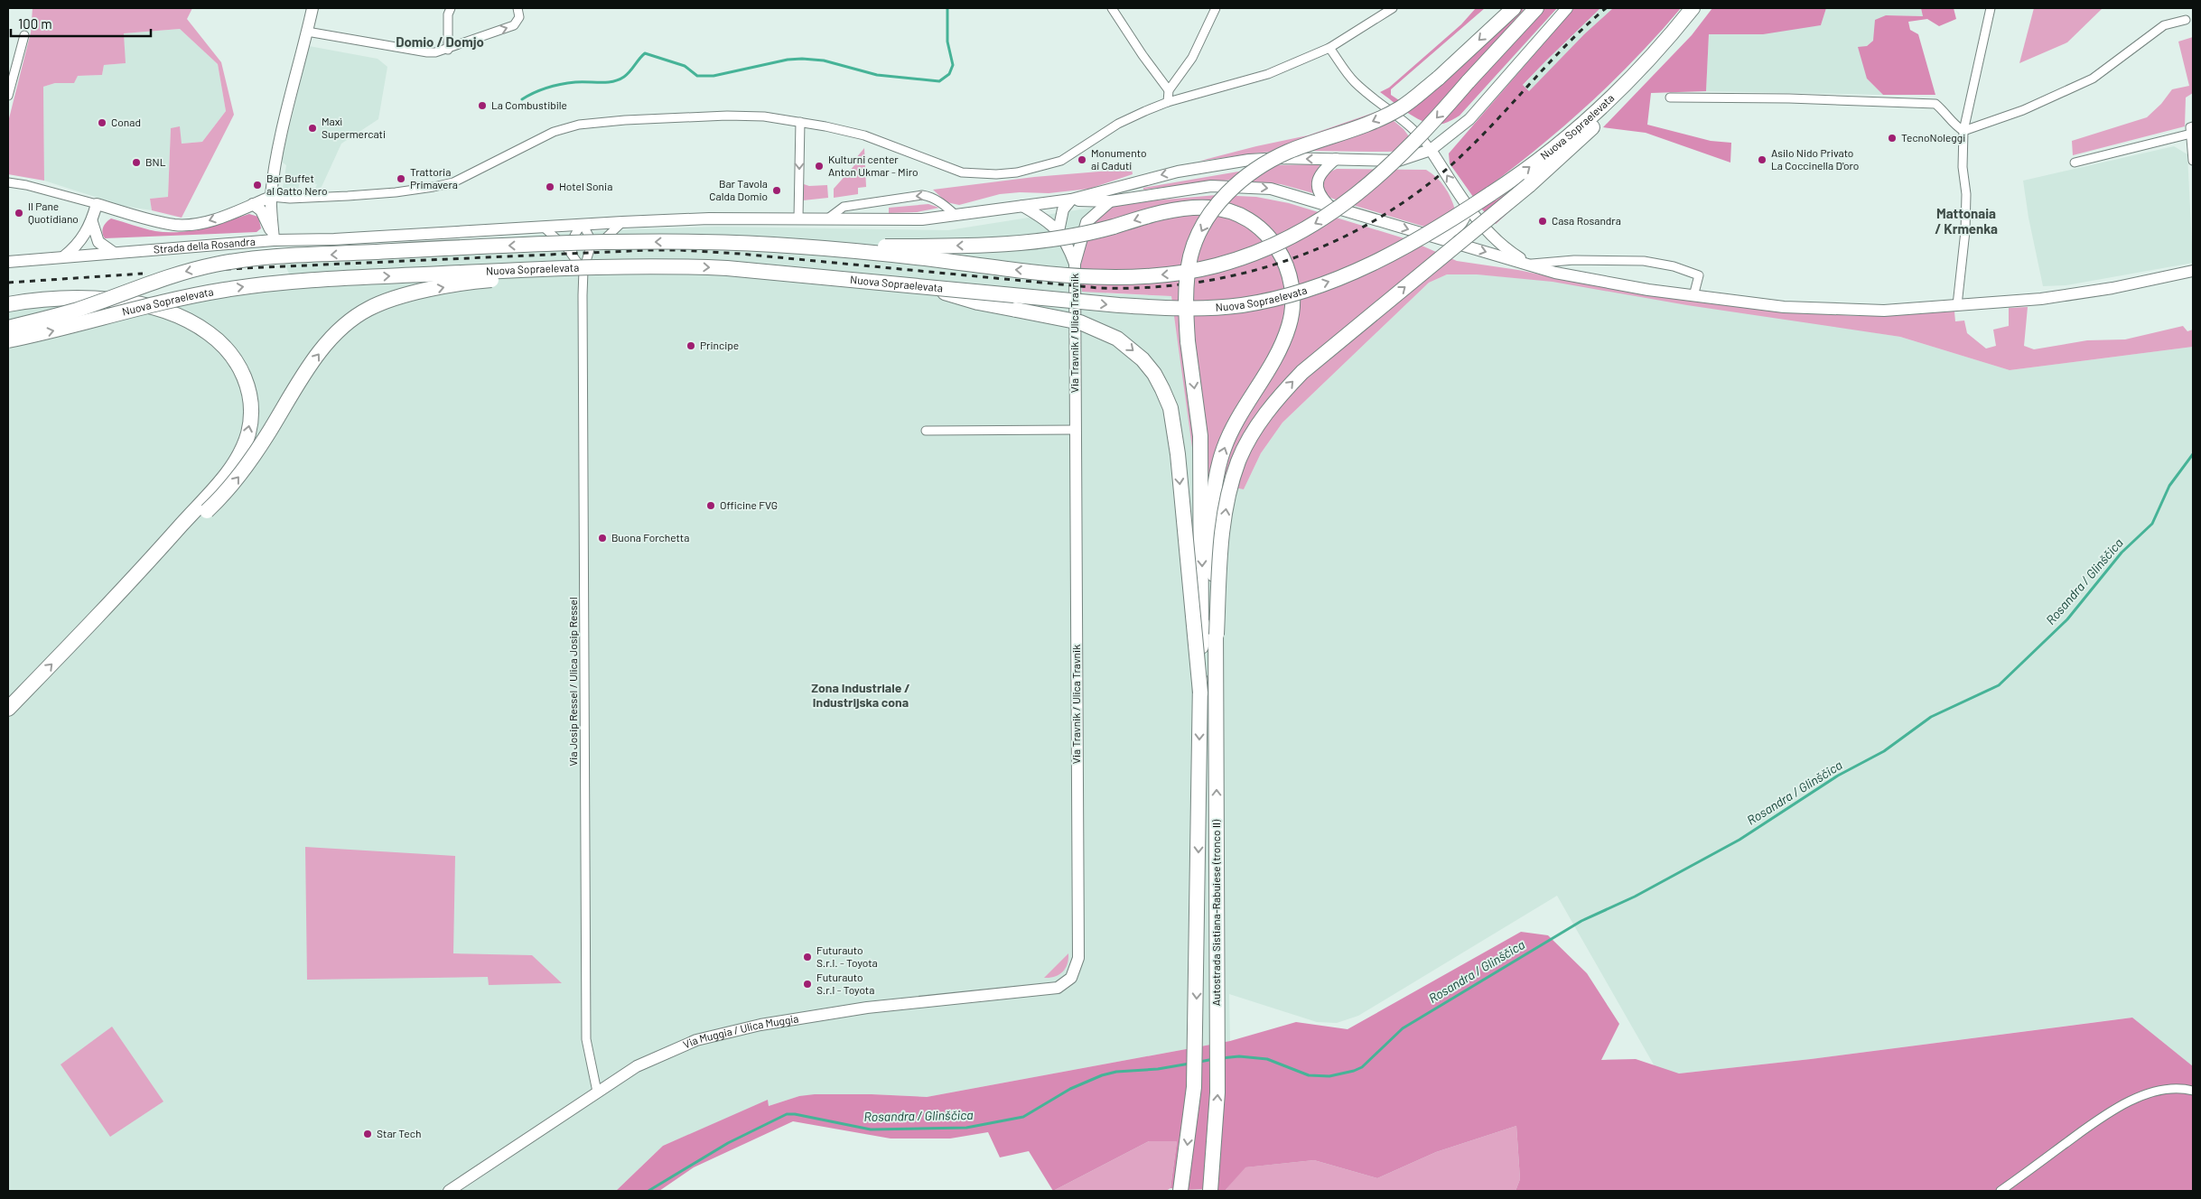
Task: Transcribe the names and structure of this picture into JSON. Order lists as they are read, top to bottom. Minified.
{"streets":{"highway":["Nuova Sopraelevata","Autostrada Sistiana-Rabuiese (tronco II)"],"main road":["Strada della Rosandra","Via Travnik / Ulica Travnik","Via Muggia / Ulica Muggia"],"street":["Via Josip Ressel / Ulica Josip Ressel"]},"crossings":[["Strada della Rosandra","Via Travnik / Ulica Travnik"],["Strada della Rosandra","Via Josip Ressel / Ulica Josip Ressel"],["Via Travnik / Ulica Travnik","Via Muggia / Ulica Muggia"],["Via Josip Ressel / Ulica Josip Ressel","Via Muggia / Ulica Muggia"]],"districts":["Domio / Domjo","Mattonaia / Krmenka","Zona Industriale / Industrijska cona"],"water":["Rosandra / Glinščica"],"places":["La Combustibile","Conad","Maxì Supermercati","TecnoNoleggi","Monumento ai Caduti","Asilo Nido Privato La Coccinella D'oro","BNL","Kulturni center Anton Ukmar - Miro","Trattoria Primavera","Bar Buffet al Gatto Nero","Hotel Sonia","Bar Tavola Calda Domio","Il Pane Quotidiano","Casa Rosandra","Principe","Officine FVG","Buona Forchetta","Futurauto S.r.l. - Toyota","Futurauto S.r.l - Toyota","Star Tech"],"scale_bar":"100 m"}
